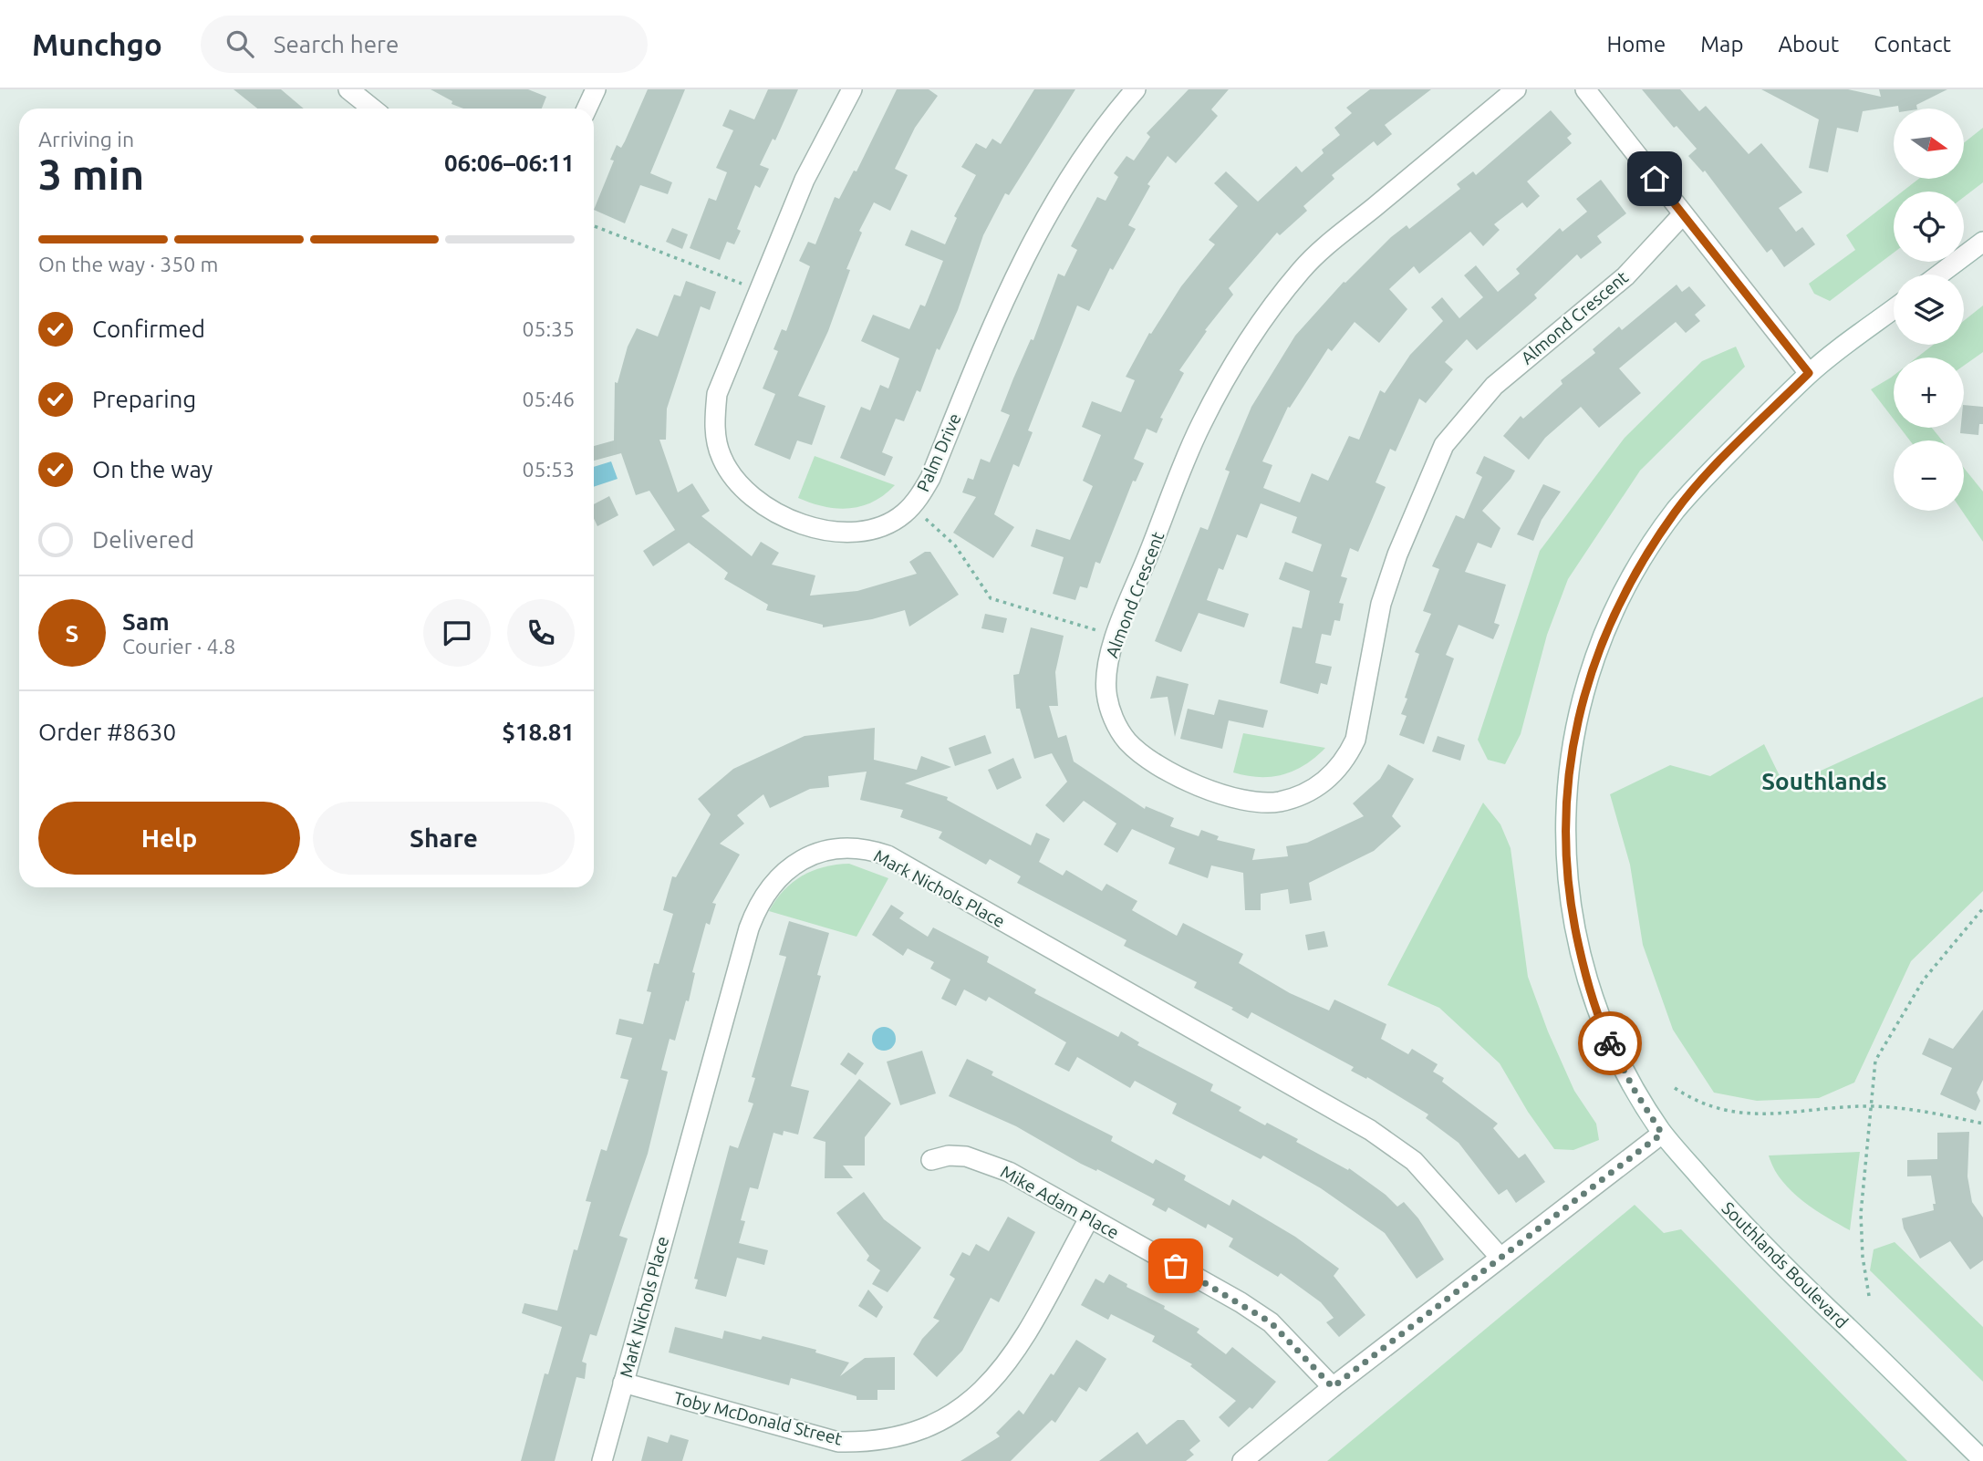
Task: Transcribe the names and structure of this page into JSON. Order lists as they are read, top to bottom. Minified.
{"streets":{"street":["Almond Crescent","Palm Drive","Mark Nichols Place","Mike Adam Place","Southlands Boulevard","Toby McDonald Street"]},"crossings":[["Mark Nichols Place","Toby McDonald Street"],["Mike Adam Place","Toby McDonald Street"]],"districts":["Southlands"],"north":"right","page":{"header":"Munchgo","search":"Search here","nav":["Home","Map","About","Contact"],"map_buttons":["+","−"],"heading":["3 min","Arriving in","06:06–06:11"],"panel":["Sam","Courier · 4.8","Order #8630","$18.81"],"bar":"On the way · 350 m","list":[["Confirmed","05:35"],["Preparing","05:46"],["On the way","05:53"],"Delivered"],"round":"S","buttons":["Help","Share"]}}
